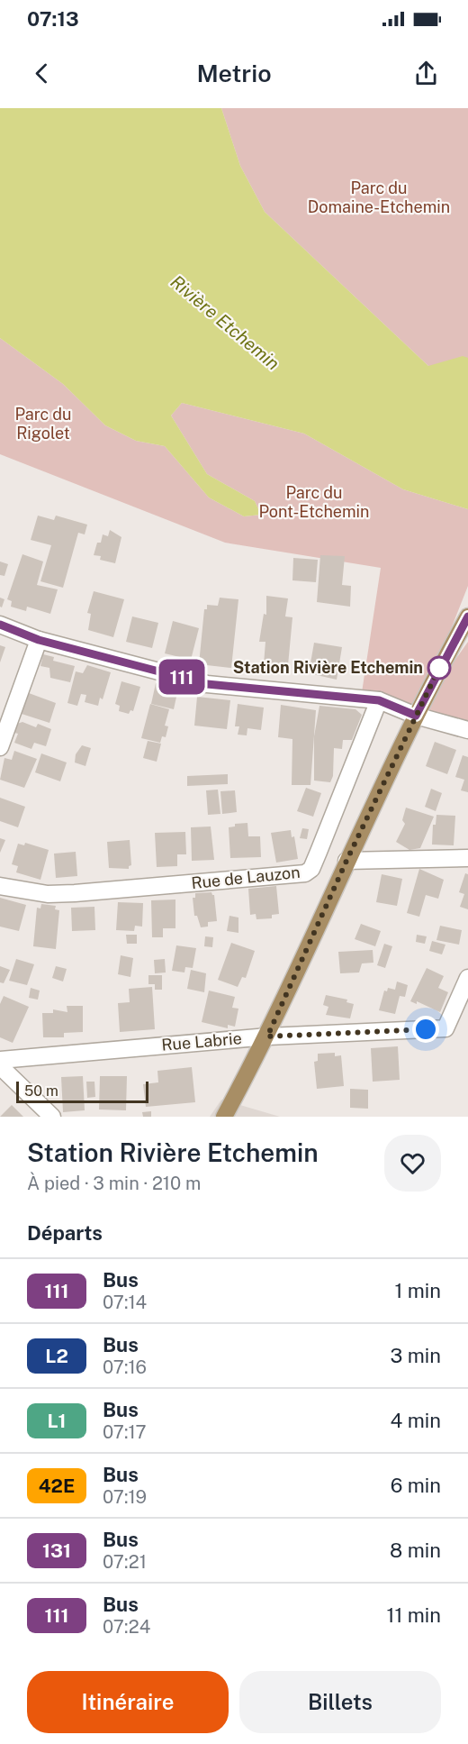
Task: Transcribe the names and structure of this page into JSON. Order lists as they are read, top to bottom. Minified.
{"streets":{"street":["Rue de Lauzon","Rue Labrie"]},"water":["Rivière Etchemin"],"parks":["Parc du Domaine-Etchemin","Parc du Rigolet","Parc du Pont-Etchemin"],"places":["Station Rivière Etchemin"],"lines":["bus line 111"],"scale_bar":"50 m","page":{"status":"07:13","header":"Metrio","on_map":"111","scale":"50 m","heading":[["Station Rivière Etchemin","À pied · 3 min · 210 m"],"Départs"],"list":[{"mark":"111","name":"Bus","note":"07:14","value":"1 min"},{"mark":"L2","name":"Bus","note":"07:16","value":"3 min"},{"mark":"L1","name":"Bus","note":"07:17","value":"4 min"},{"mark":"42E","name":"Bus","note":"07:19","value":"6 min"},{"mark":"131","name":"Bus","note":"07:21","value":"8 min"},{"mark":"111","name":"Bus","note":"07:24","value":"11 min"}],"buttons":["Itinéraire","Billets"]}}
